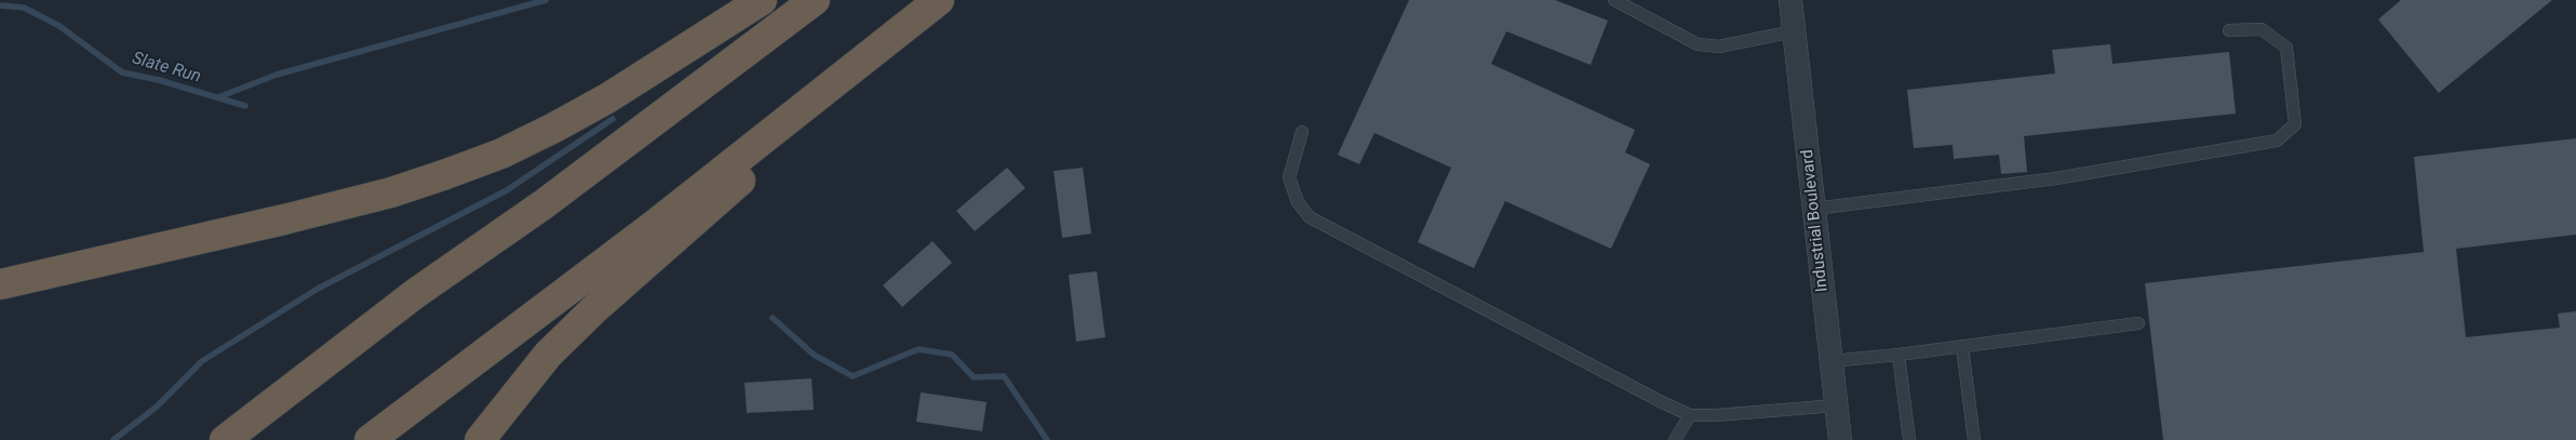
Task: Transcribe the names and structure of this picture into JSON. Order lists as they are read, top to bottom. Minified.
{"streets":{"street":["Industrial Boulevard"]},"water":["Slate Run"]}
